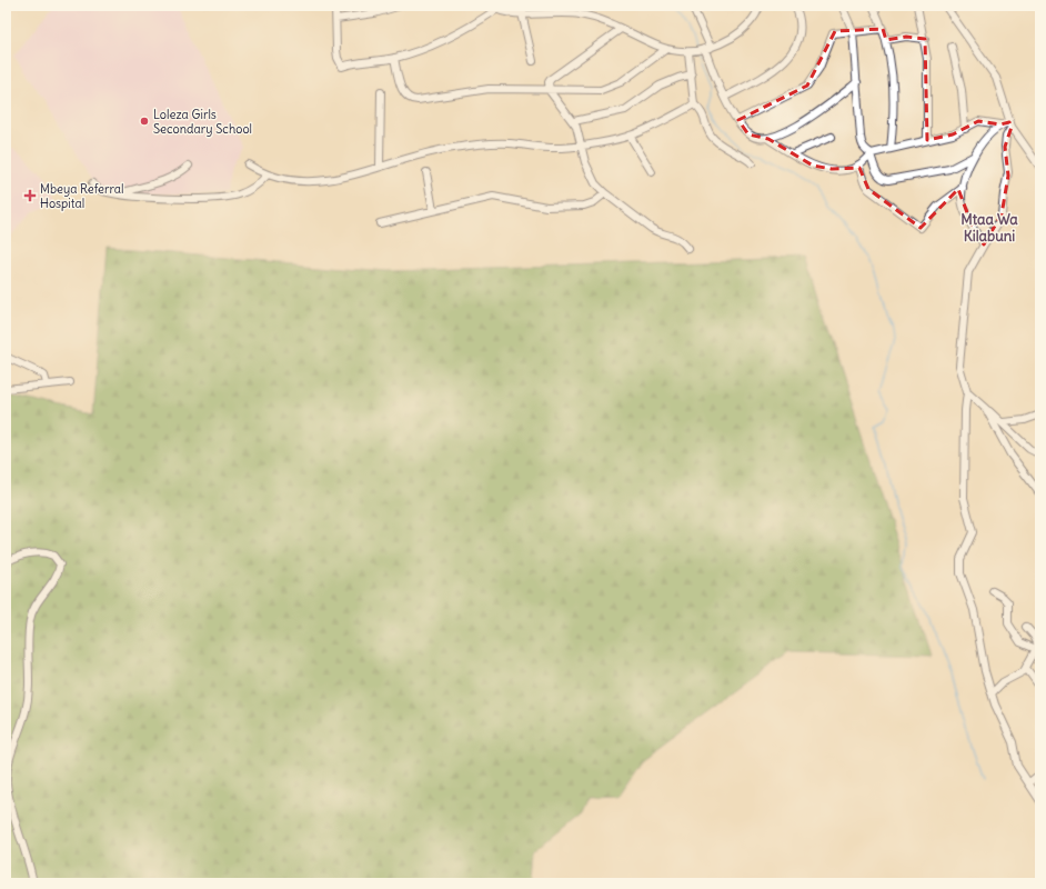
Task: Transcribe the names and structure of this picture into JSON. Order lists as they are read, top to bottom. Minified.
{"districts":["Mtaa Wa Kilabuni"],"places":{"other":["Loleza Girls Secondary School"],"health":["Mbeya Referral Hospital"]}}
